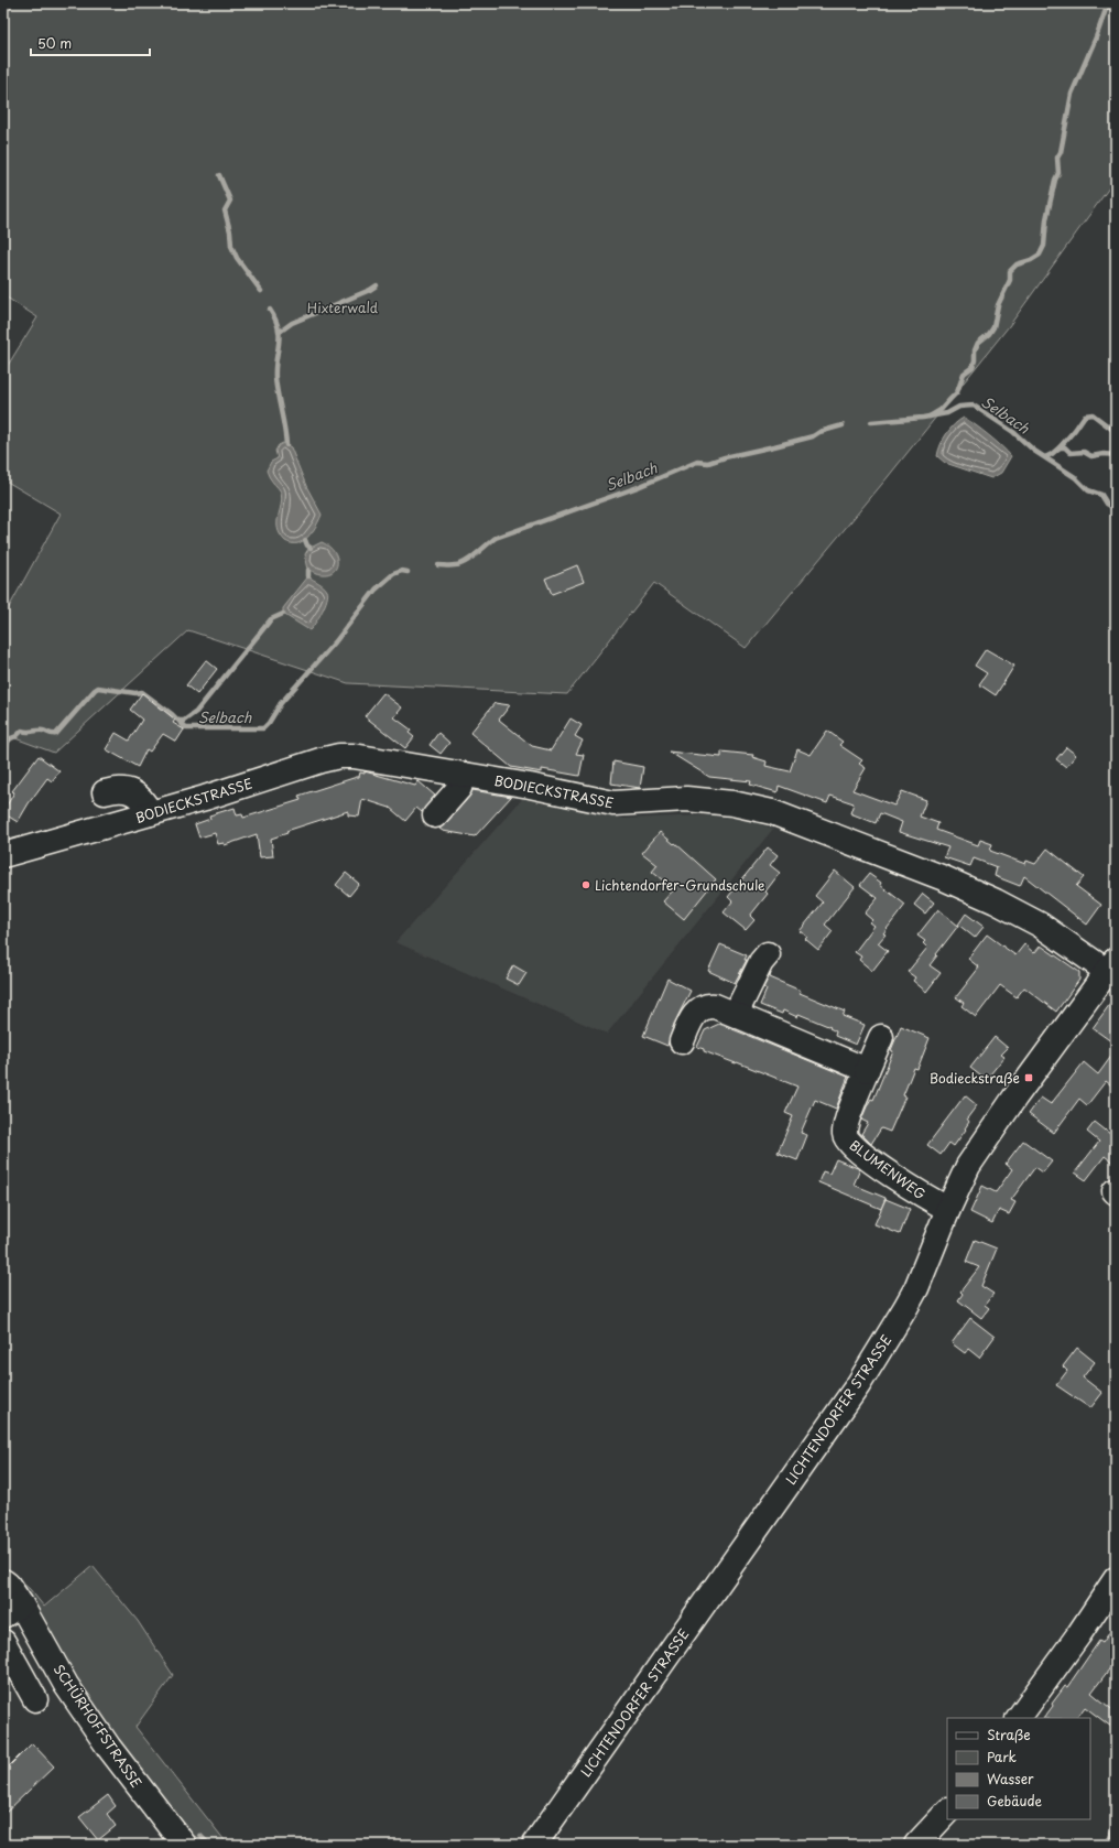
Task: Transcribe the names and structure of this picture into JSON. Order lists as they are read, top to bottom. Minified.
{"streets":{"street":["BODIECKSTRASSE","BLUMENWEG","LICHTENDORFER STRASSE","SCHÜRHOFFSTRASSE"]},"crossings":[["BODIECKSTRASSE","LICHTENDORFER STRASSE"],["BLUMENWEG","LICHTENDORFER STRASSE"]],"water":["Selbach"],"parks":["Hixterwald"],"places":{"other":["Lichtendorfer-Grundschule"],"transit":["Bodieckstraße"]},"legend":["Straße","Park","Wasser","Gebäude"],"scale_bar":"50 m"}
